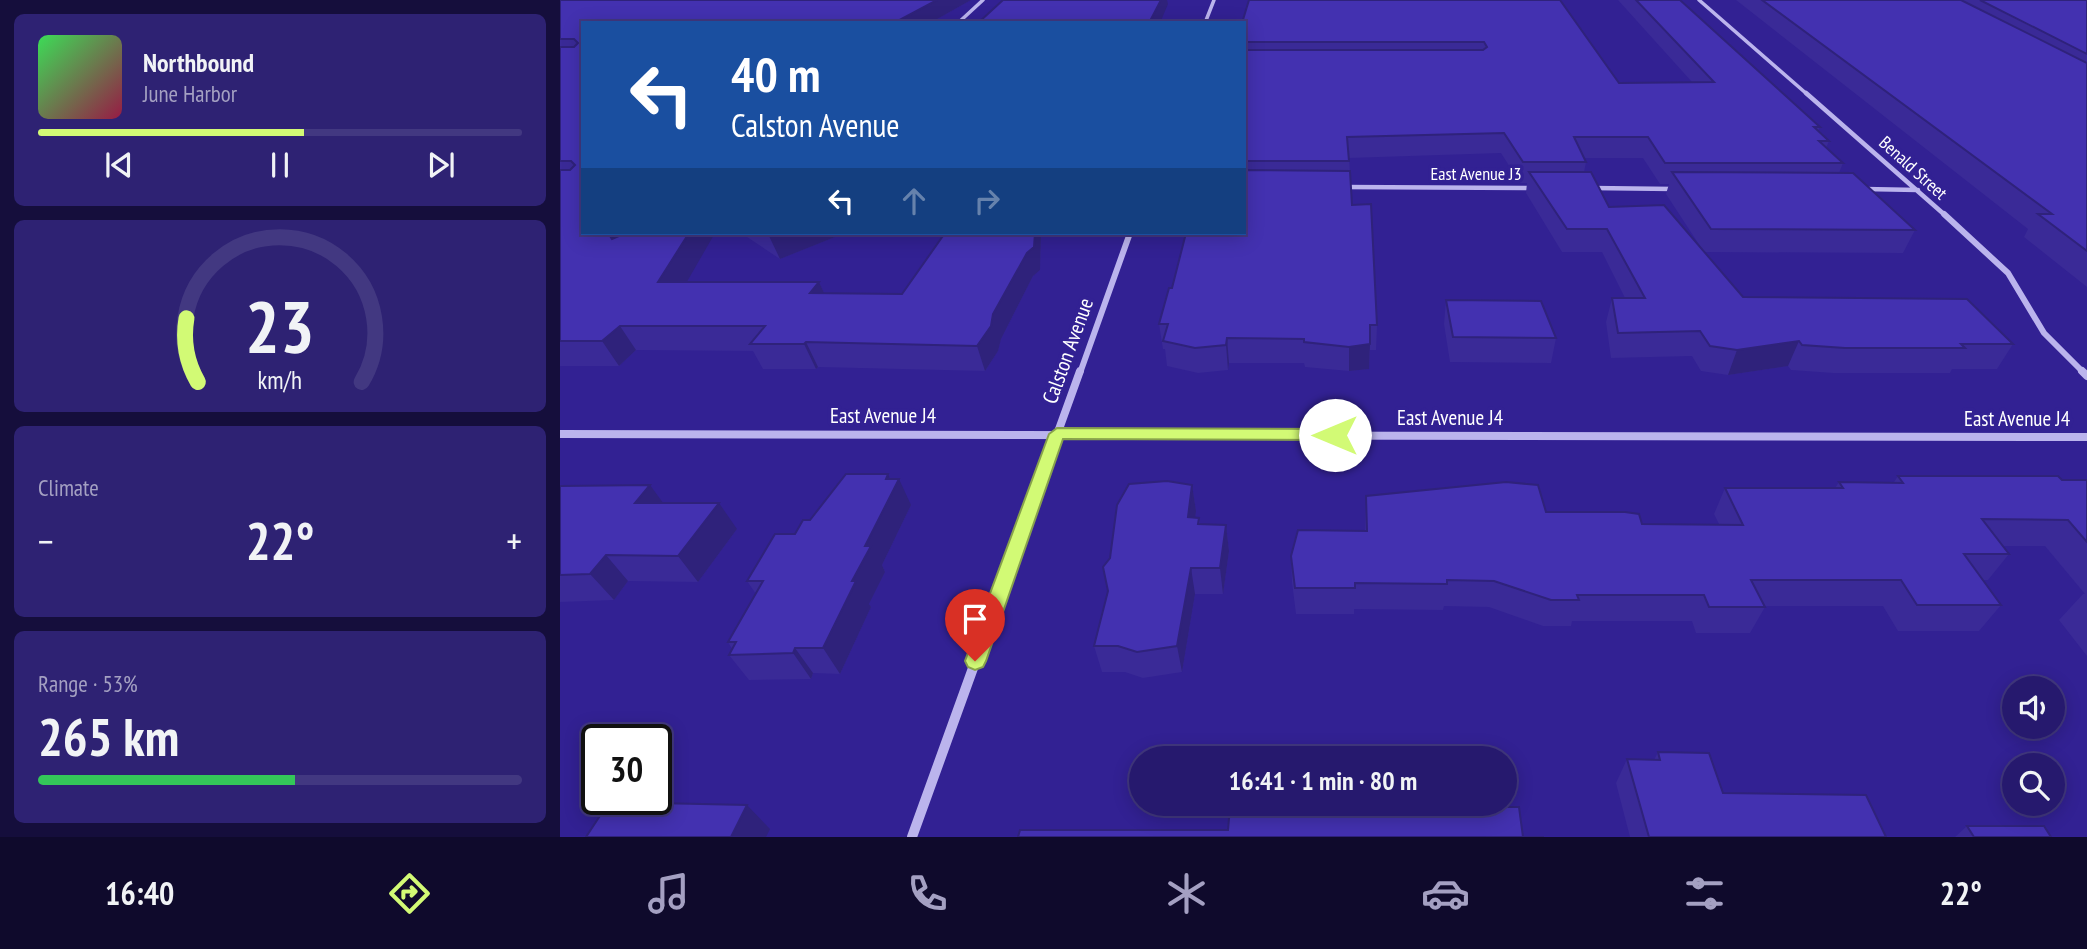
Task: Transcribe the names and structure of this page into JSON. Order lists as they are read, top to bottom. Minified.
{"streets":{"street":["Benald Street","East Avenue J3","Calston Avenue","East Avenue J4"]},"crossings":[["Calston Avenue","East Avenue J4"]],"page":{"turn":["40 m","Calston Avenue"],"song":["Northbound","June Harbor"],"tile":["Climate",["Range · 53%","265 km"]],"heat":["−","22°","+"],"limit":"30","trip":"16:41 · 1 min · 80 m","tabs":["16:40","22°"],"gauge":["23","km/h"]}}
